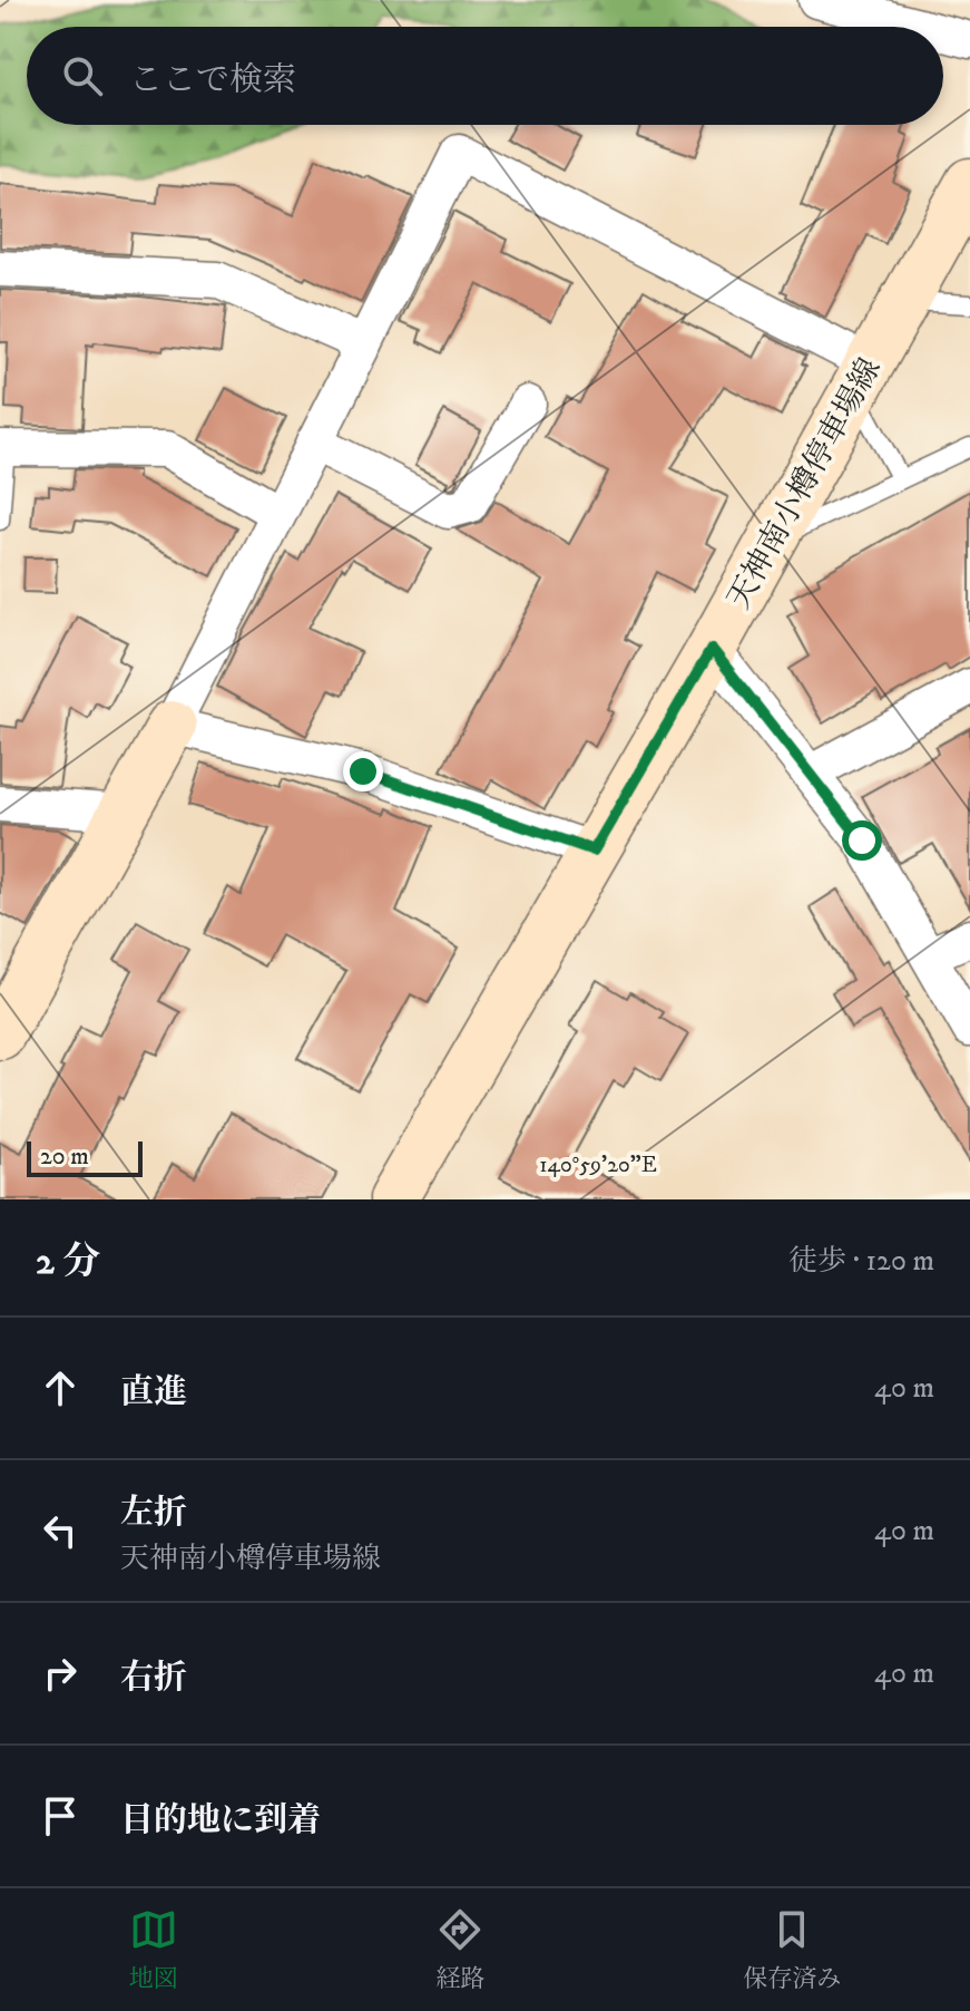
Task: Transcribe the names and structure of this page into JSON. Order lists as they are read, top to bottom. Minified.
{"streets":{"main road":["天神南小樽停車場線"]},"scale_bar":"20 m","page":{"search":"ここで検索","scale":"20 m","heading":["2 分","徒歩 · 120 m"],"list":[["直進","40 m"],["左折","天神南小樽停車場線","40 m"],["右折","40 m"],"目的地に到着"],"nav":["地図","経路","保存済み"]},"coordinates":["140°59'20\"E"]}
